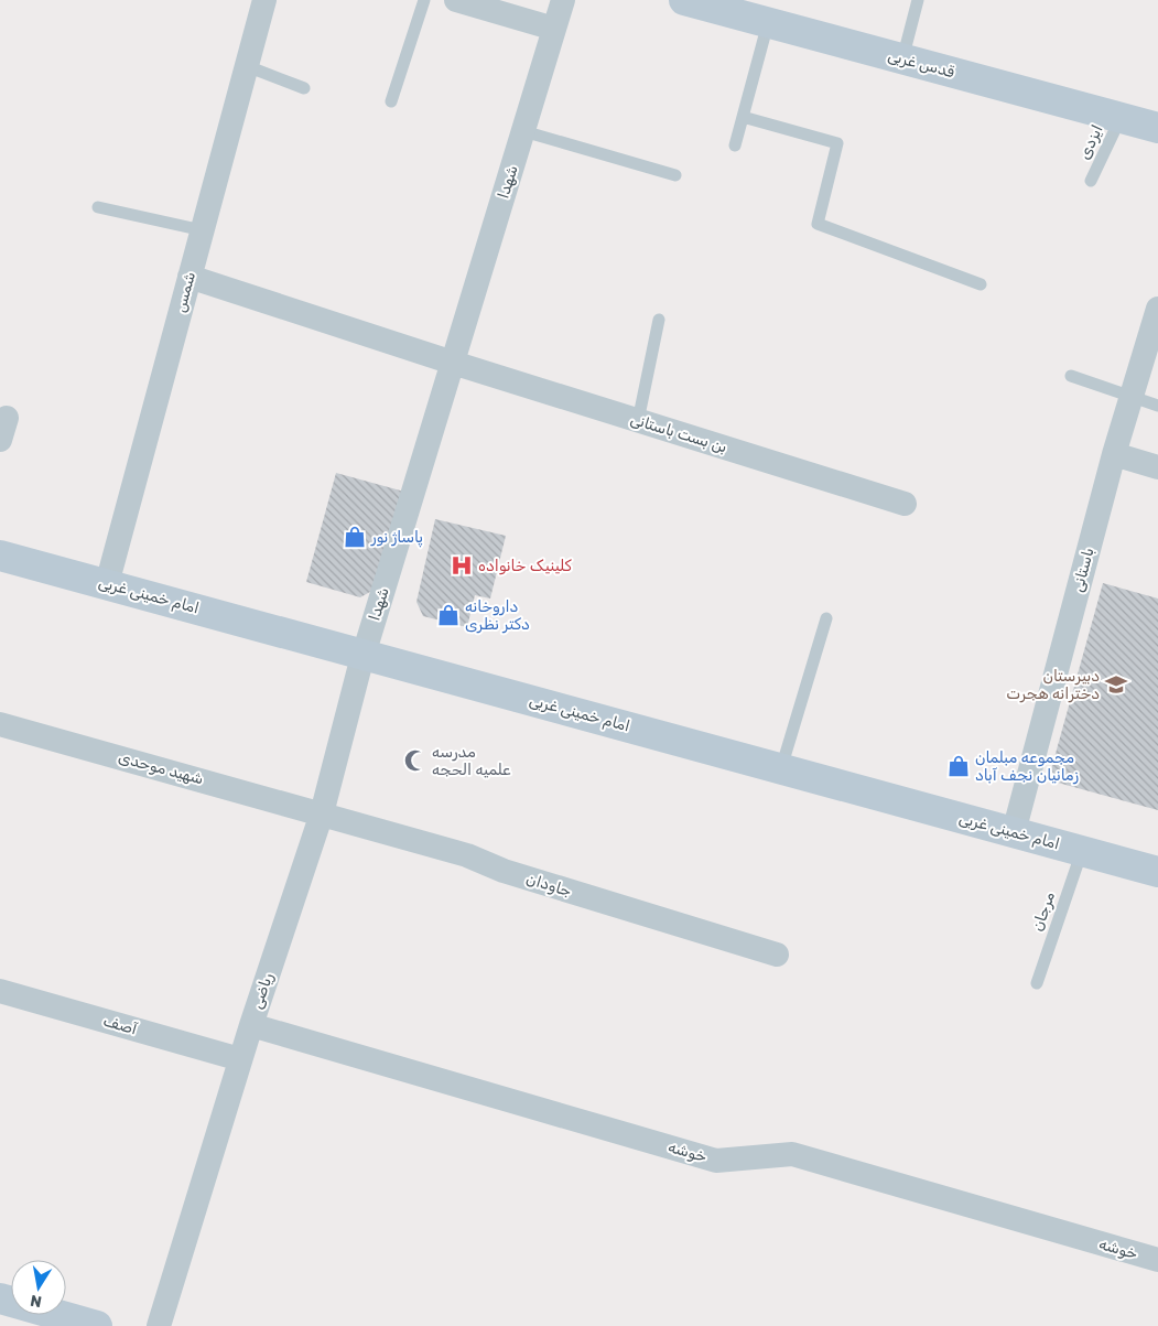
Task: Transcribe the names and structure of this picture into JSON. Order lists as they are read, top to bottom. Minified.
{"streets":{"main road":["قدس غربی","امام خمینی غربی"],"street":["شهدا","شمس","بن بست باستانی","باستانی","شهید موحدی","جاودان","ریاضی","آصف","خوشه"],"lane":["ایزدی","مرجان"]},"crossings":[["قدس غربی","ایزدی"],["شهدا","بن بست باستانی"],["شهدا","امام خمینی غربی"],["شهدا","ریاضی"],["شمس","امام خمینی غربی"],["باستانی","امام خمینی غربی"],["امام خمینی غربی","مرجان"],["امام خمینی غربی","ریاضی"],["شهید موحدی","جاودان"],["شهید موحدی","ریاضی"],["جاودان","ریاضی"],["ریاضی","آصف"],["ریاضی","خوشه"]],"places":{"shop":["پاساژ نور","داروخانه دکتر نظری","مجموعه مبلمان زمانیان نجف آباد"],"hospital":["کلینیک خانواده"],"school or university":["دبیرستان دخترانه هجرت"],"mosque":["مدرسه علمیه الحجه"]},"north":"bottom"}
